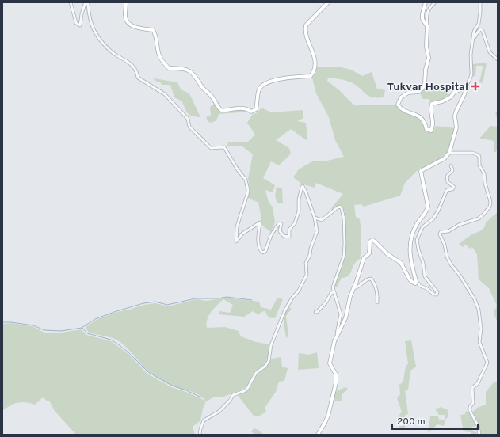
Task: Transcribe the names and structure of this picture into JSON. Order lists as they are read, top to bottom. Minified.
{"places":{"health":["Tukvar Hospital"]},"scale_bar":"200 m"}
